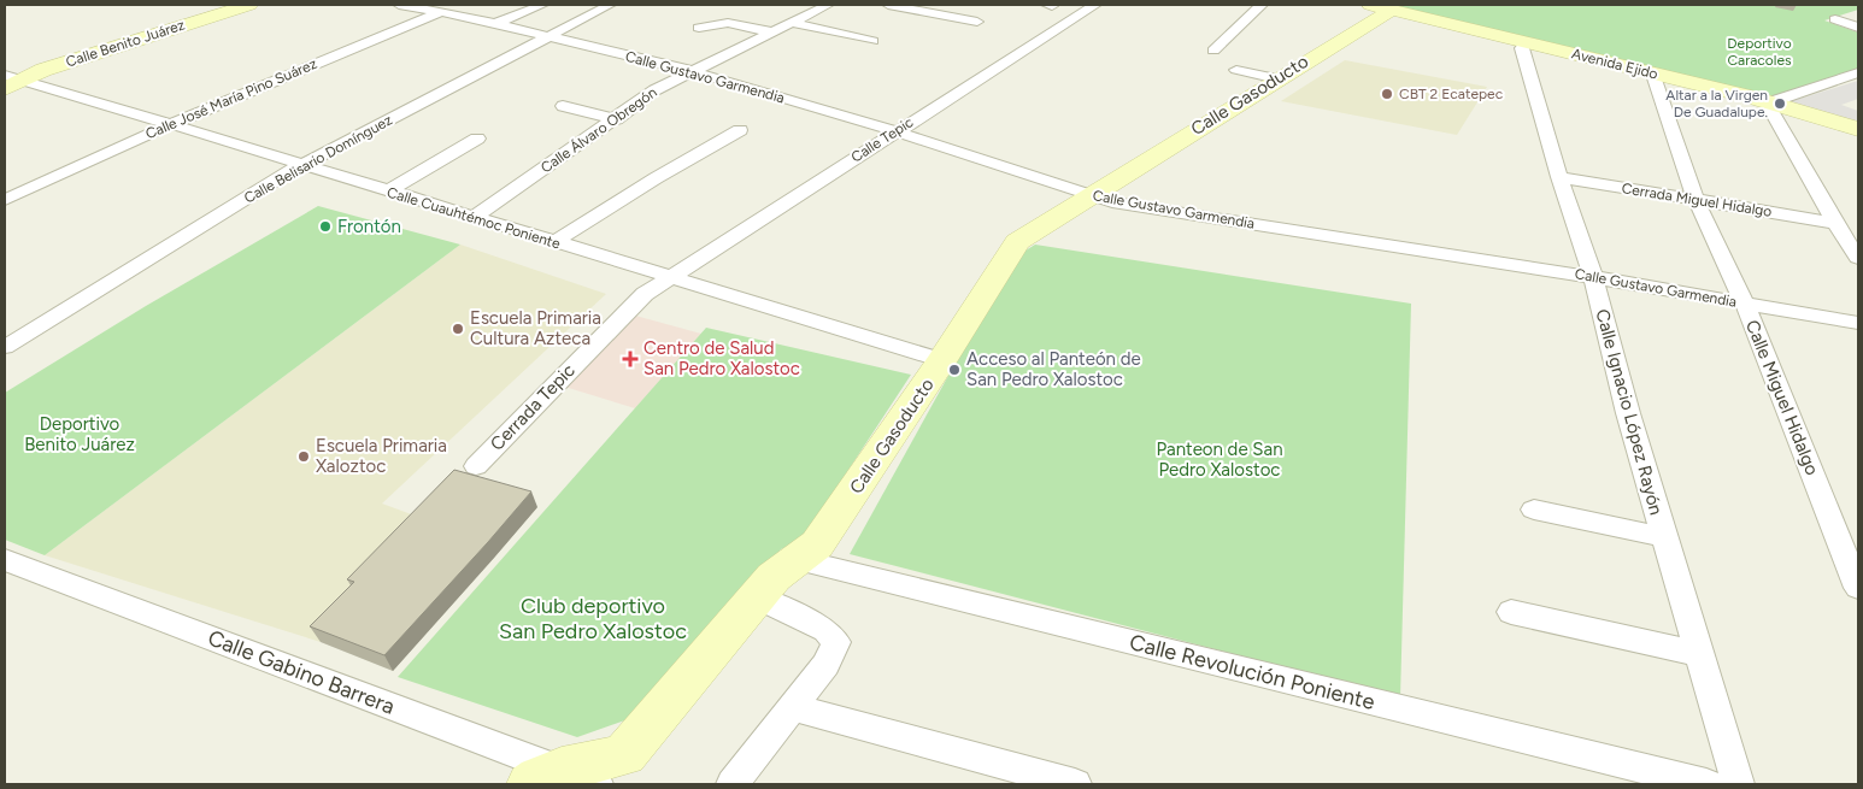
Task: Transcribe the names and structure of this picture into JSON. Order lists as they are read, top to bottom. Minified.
{"streets":{"main road":["Calle Benito Juárez","Avenida Ejido","Calle Gasoducto"],"street":["Calle Gustavo Garmendia","Calle José María Pino Suárez","Calle Álvaro Obregón","Calle Tepic","Calle Belisario Domínguez","Cerrada Miguel Hidalgo","Calle Cuauhtémoc Poniente","Calle Miguel Hidalgo","Cerrada Tepic","Calle Ignacio López Rayón","Calle Gabino Barrera","Calle Revolución Poniente"]},"crossings":[["Calle Benito Juárez","Calle Cuauhtémoc Poniente"],["Avenida Ejido","Calle Gasoducto"],["Avenida Ejido","Calle Miguel Hidalgo"],["Avenida Ejido","Calle Ignacio López Rayón"],["Calle Gustavo Garmendia","Calle Gasoducto"],["Calle Gustavo Garmendia","Calle José María Pino Suárez"],["Calle Gustavo Garmendia","Calle Álvaro Obregón"],["Calle Gustavo Garmendia","Calle Tepic"],["Calle Gustavo Garmendia","Calle Belisario Domínguez"],["Calle Gustavo Garmendia","Calle Miguel Hidalgo"],["Calle Gustavo Garmendia","Calle Ignacio López Rayón"],["Calle Gasoducto","Calle Cuauhtémoc Poniente"],["Calle Gasoducto","Calle Gabino Barrera"],["Calle Gasoducto","Calle Revolución Poniente"],["Calle José María Pino Suárez","Calle Cuauhtémoc Poniente"],["Calle Álvaro Obregón","Calle Cuauhtémoc Poniente"],["Calle Tepic","Calle Cuauhtémoc Poniente"],["Calle Tepic","Cerrada Tepic"],["Calle Belisario Domínguez","Calle Cuauhtémoc Poniente"],["Cerrada Miguel Hidalgo","Calle Miguel Hidalgo"],["Cerrada Miguel Hidalgo","Calle Ignacio López Rayón"],["Calle Cuauhtémoc Poniente","Cerrada Tepic"]],"parks":["Deportivo Caracoles","Deportivo Benito Juárez","Panteon de San Pedro Xalostoc","Club deportivo San Pedro Xalostoc"],"places":{"other":["CBT 2 Ecatepec","Altar a la Virgen De Guadalupe.","Frontón","Escuela Primaria Cultura Azteca","Acceso al Panteón de San Pedro Xalostoc","Escuela Primaria Xaloztoc"],"health":["Centro de Salud San Pedro Xalostoc"]}}
